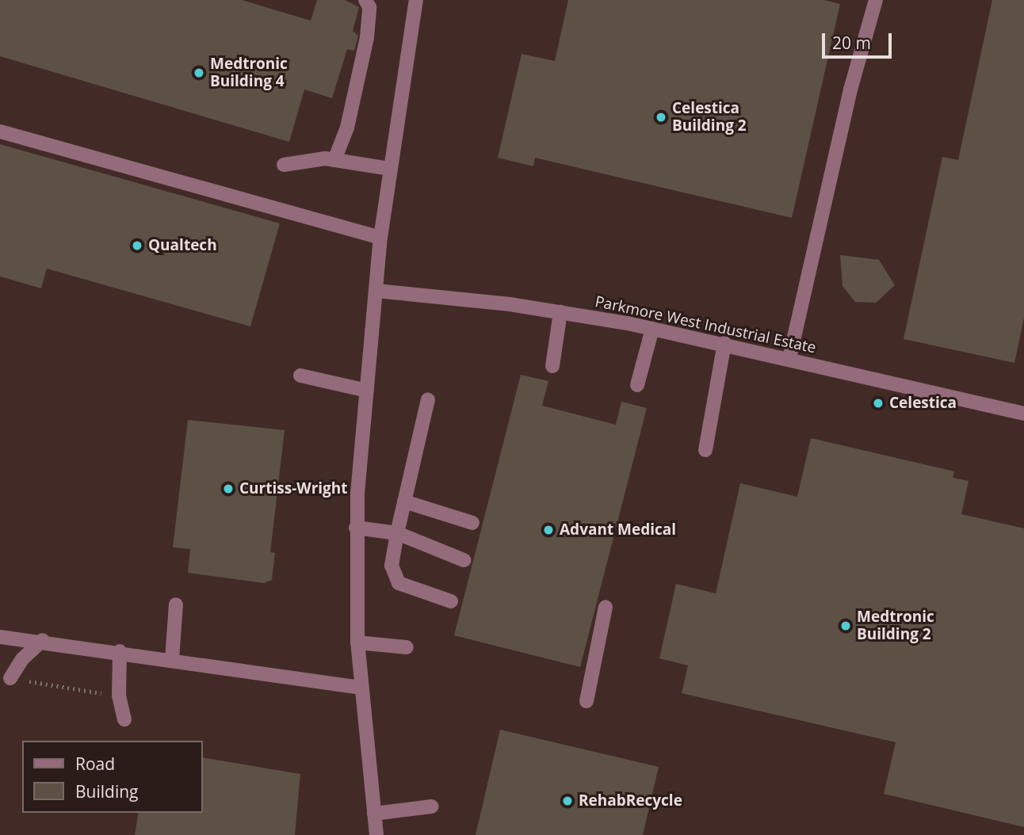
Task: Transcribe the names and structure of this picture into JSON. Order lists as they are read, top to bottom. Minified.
{"streets":{"street":["Parkmore West Industrial Estate"]},"places":["Medtronic Building 4","Celestica Building 2","Qualtech","Celestica","Curtiss-Wright","Advant Medical","Medtronic Building 2","RehabRecycle"],"legend":["Road","Building"],"scale_bar":"20 m"}
